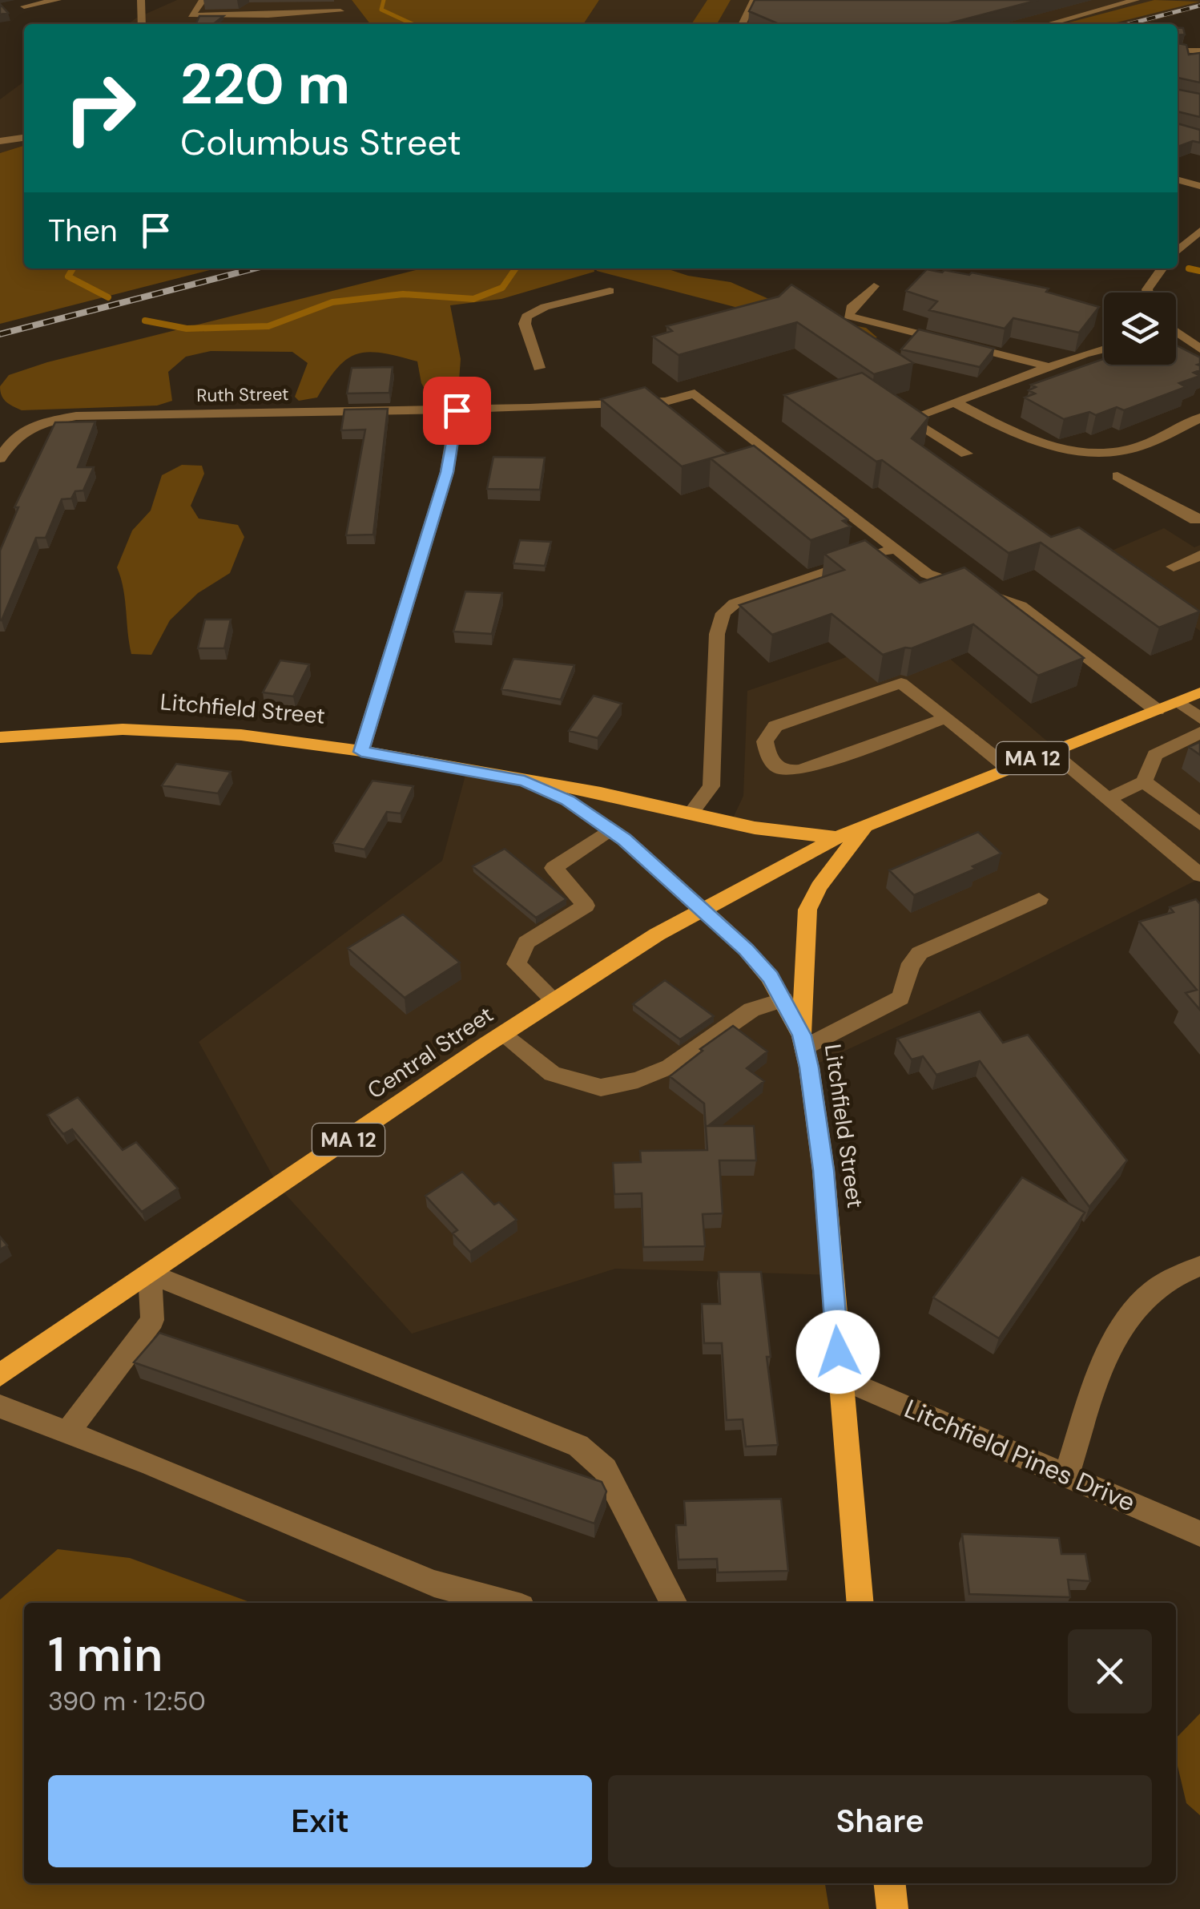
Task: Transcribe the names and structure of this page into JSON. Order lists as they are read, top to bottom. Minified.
{"streets":{"main road":["Litchfield Street","MA 12","Central Street"],"street":["Ruth Street","Litchfield Pines Drive"]},"crossings":[["Litchfield Street","Central Street"],["Litchfield Street","Litchfield Pines Drive"]],"page":{"turn":["220 m","Columbus Street"],"then":"Then","heading":["1 min","390 m · 12:50"],"buttons":["Exit","Share"]}}
